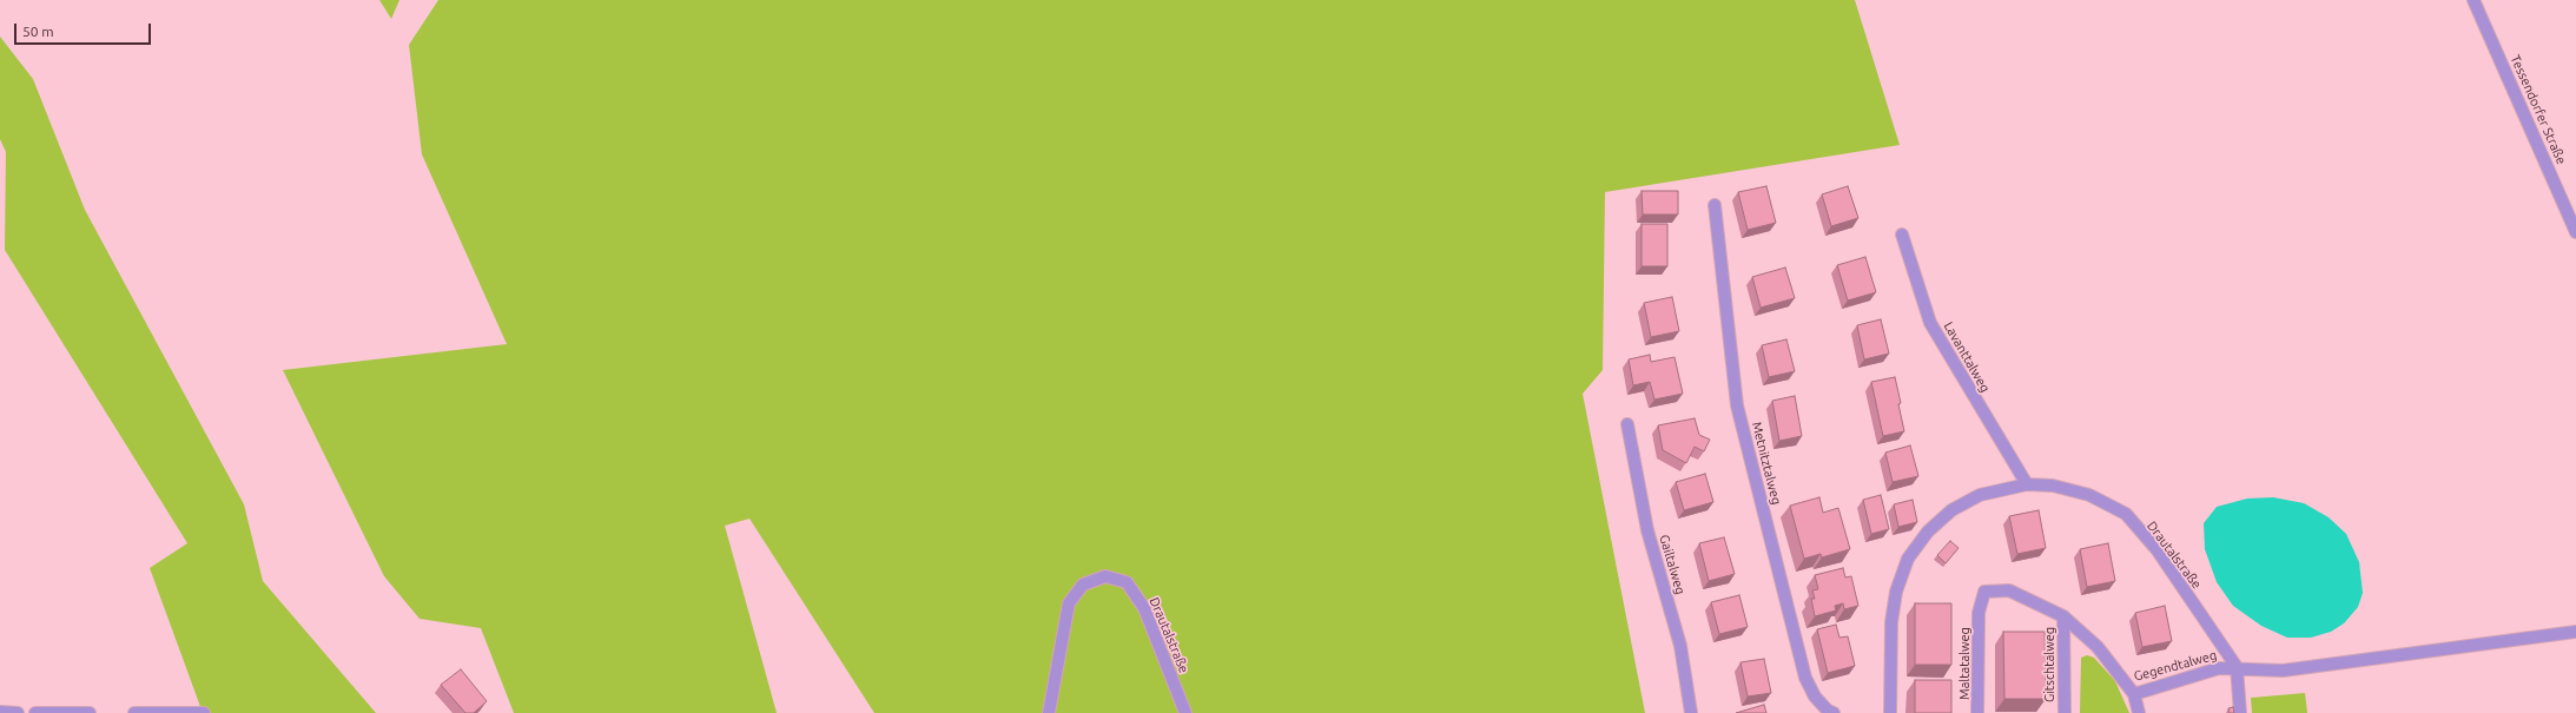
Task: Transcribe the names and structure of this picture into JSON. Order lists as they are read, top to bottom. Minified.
{"streets":{"street":["Tessendorfer Straße","Lavanttalweg","Metnitztalweg","Drautalstraße","Gailtalweg","Maltatalweg","Gitschtalweg","Gegendtalweg"]},"crossings":[["Lavanttalweg","Drautalstraße"],["Drautalstraße","Gegendtalweg"],["Maltatalweg","Gegendtalweg"],["Gitschtalweg","Gegendtalweg"]],"scale_bar":"50 m"}
